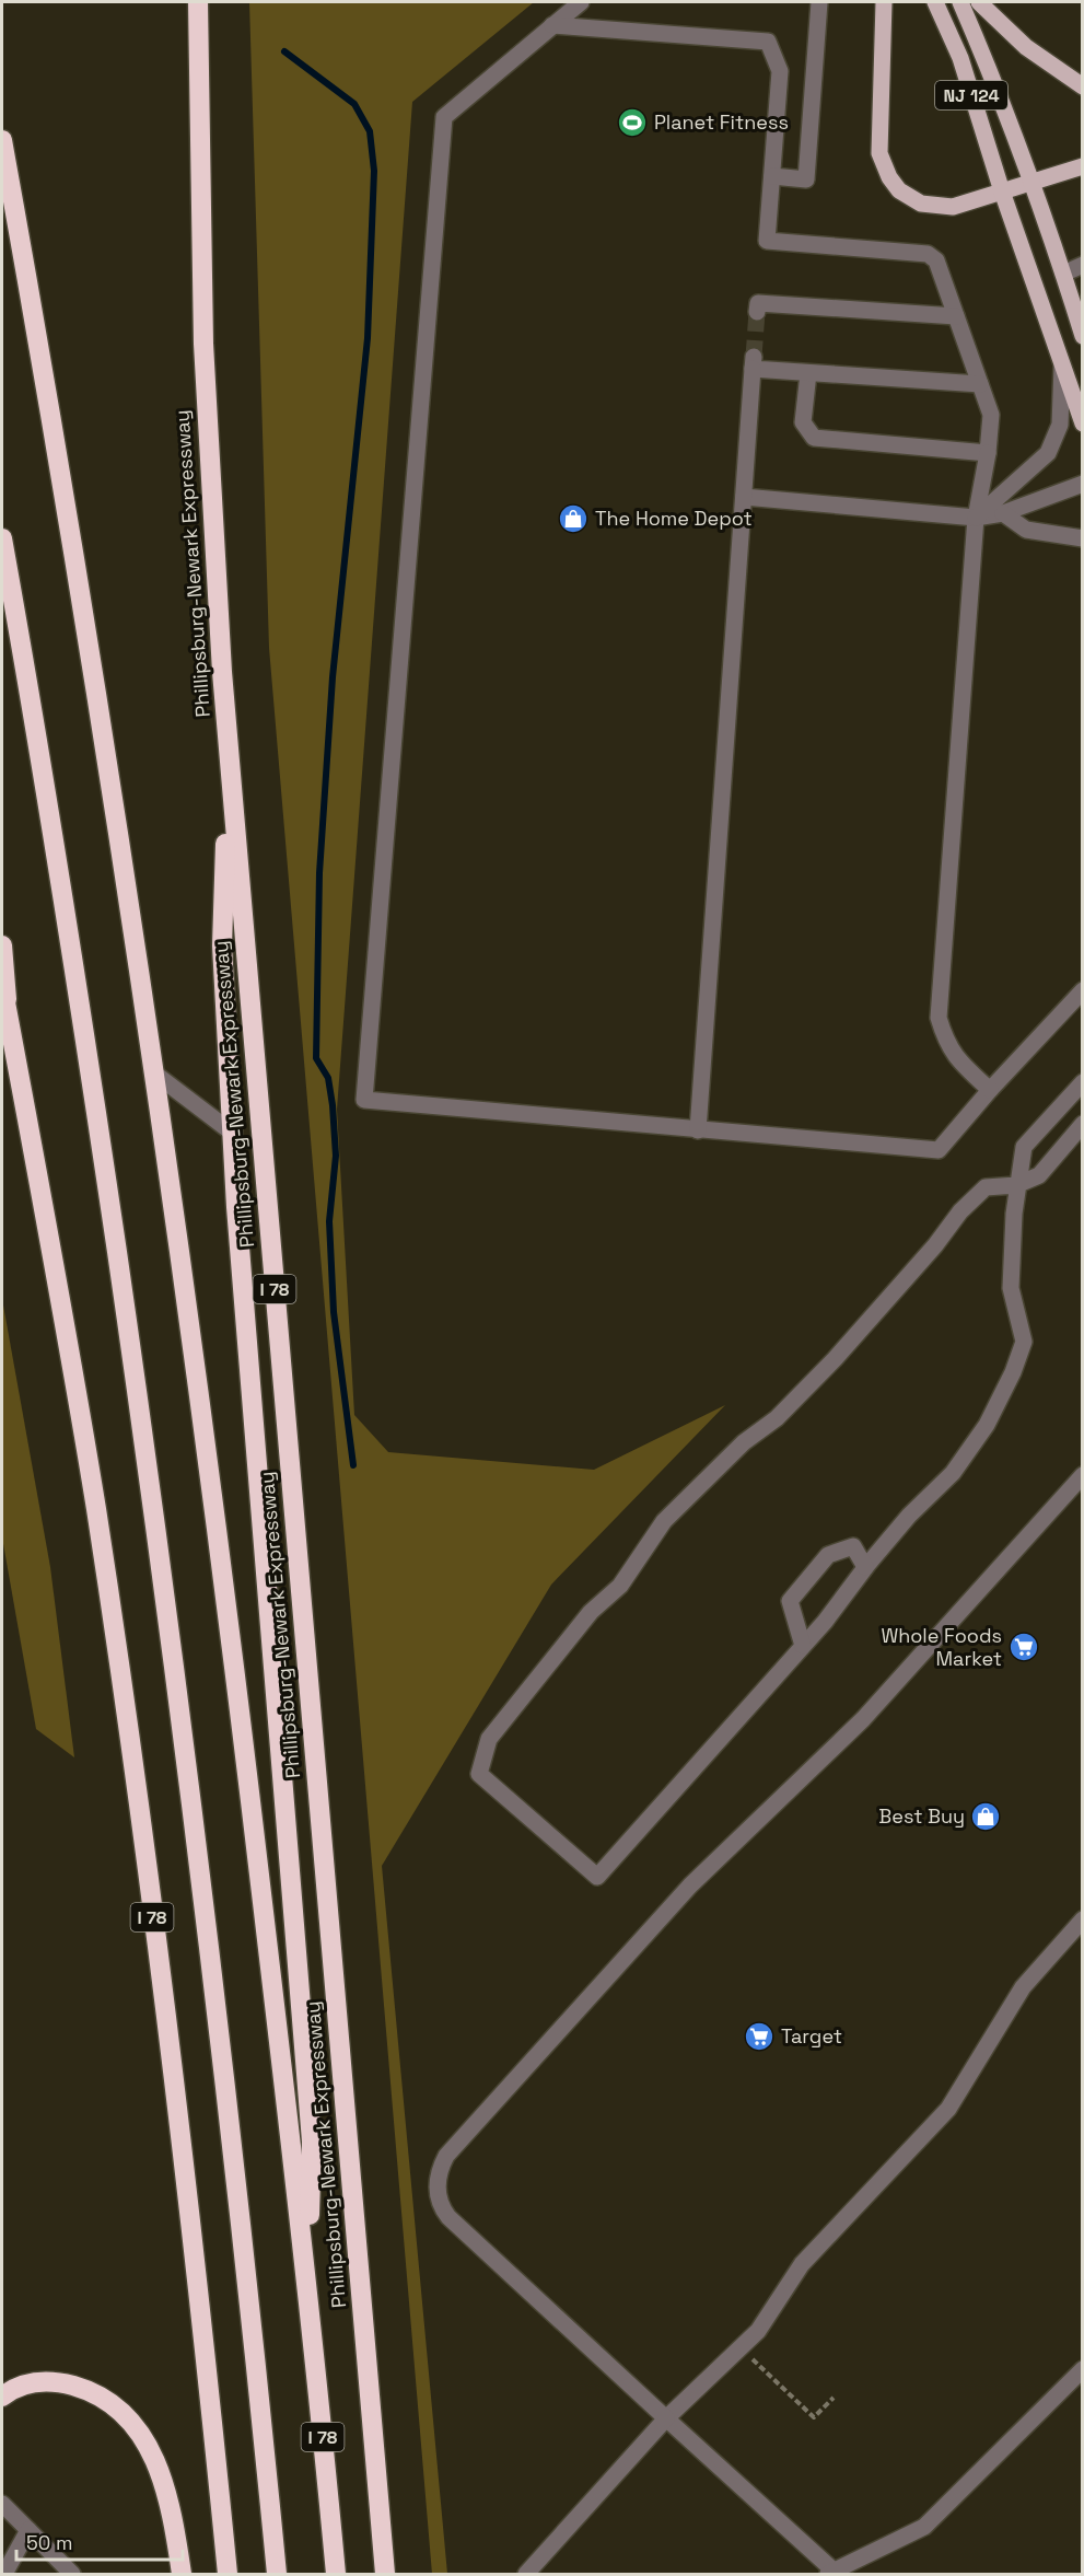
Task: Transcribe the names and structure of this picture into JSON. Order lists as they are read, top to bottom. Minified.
{"streets":{"highway":["Phillipsburg-Newark Expressway","I 78"],"main road":["NJ 124"]},"crossings":[["Phillipsburg-Newark Expressway","I 78"]],"places":{"sports":["Planet Fitness"],"shop":["The Home Depot","Best Buy"],"supermarket":["Whole Foods Market","Target"]},"scale_bar":"50 m"}
